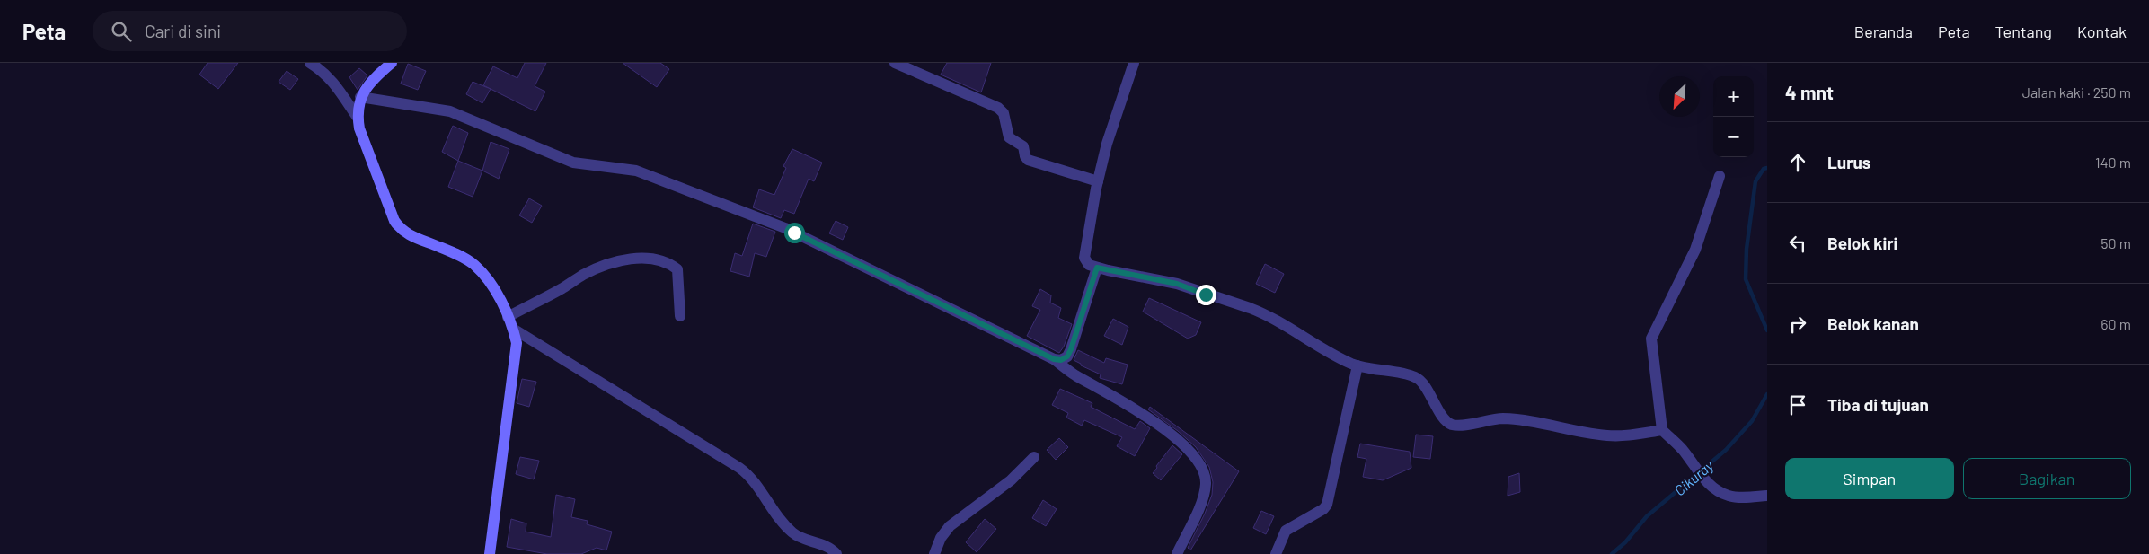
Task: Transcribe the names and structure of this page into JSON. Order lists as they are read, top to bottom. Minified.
{"water":["Cikuray"],"north":"bottom left","page":{"header":"Peta","search":"Cari di sini","nav":["Beranda","Peta","Tentang","Kontak"],"heading":["4 mnt","Jalan kaki · 250 m"],"map_buttons":["+","−"],"list":[["Lurus","140 m"],["Belok kiri","50 m"],["Belok kanan","60 m"],"Tiba di tujuan"],"buttons":["Simpan","Bagikan"]}}
